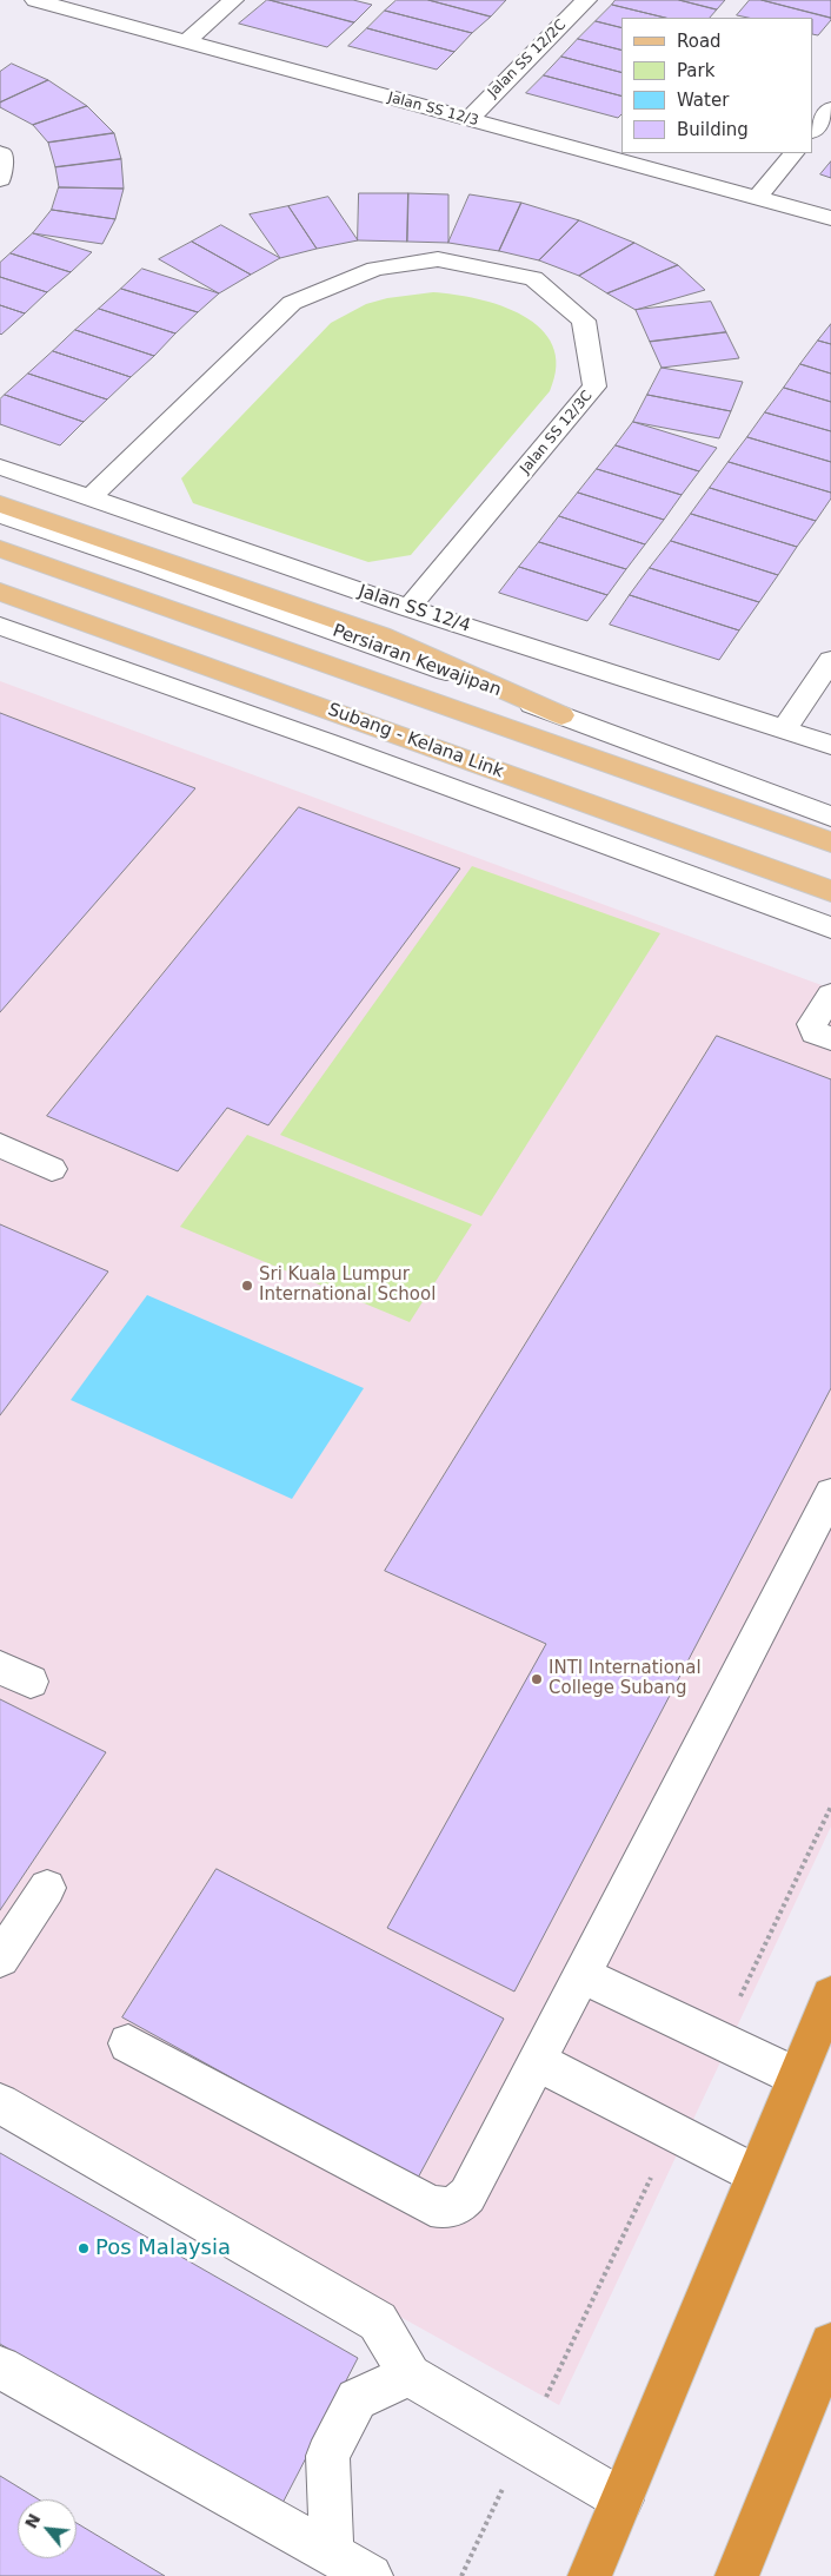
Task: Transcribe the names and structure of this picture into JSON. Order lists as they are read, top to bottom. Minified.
{"streets":{"main road":["Subang - Kelana Link"],"street":["Jalan SS 12/2C","Jalan SS 12/3","Jalan SS 12/3C","Jalan SS 12/4","Persiaran Kewajipan"]},"crossings":[["Jalan SS 12/2C","Jalan SS 12/3"],["Jalan SS 12/3C","Jalan SS 12/4"]],"places":["Sri Kuala Lumpur International School","INTI International College Subang","Pos Malaysia"],"legend":["Road","Park","Water","Building"],"north":"top left"}
